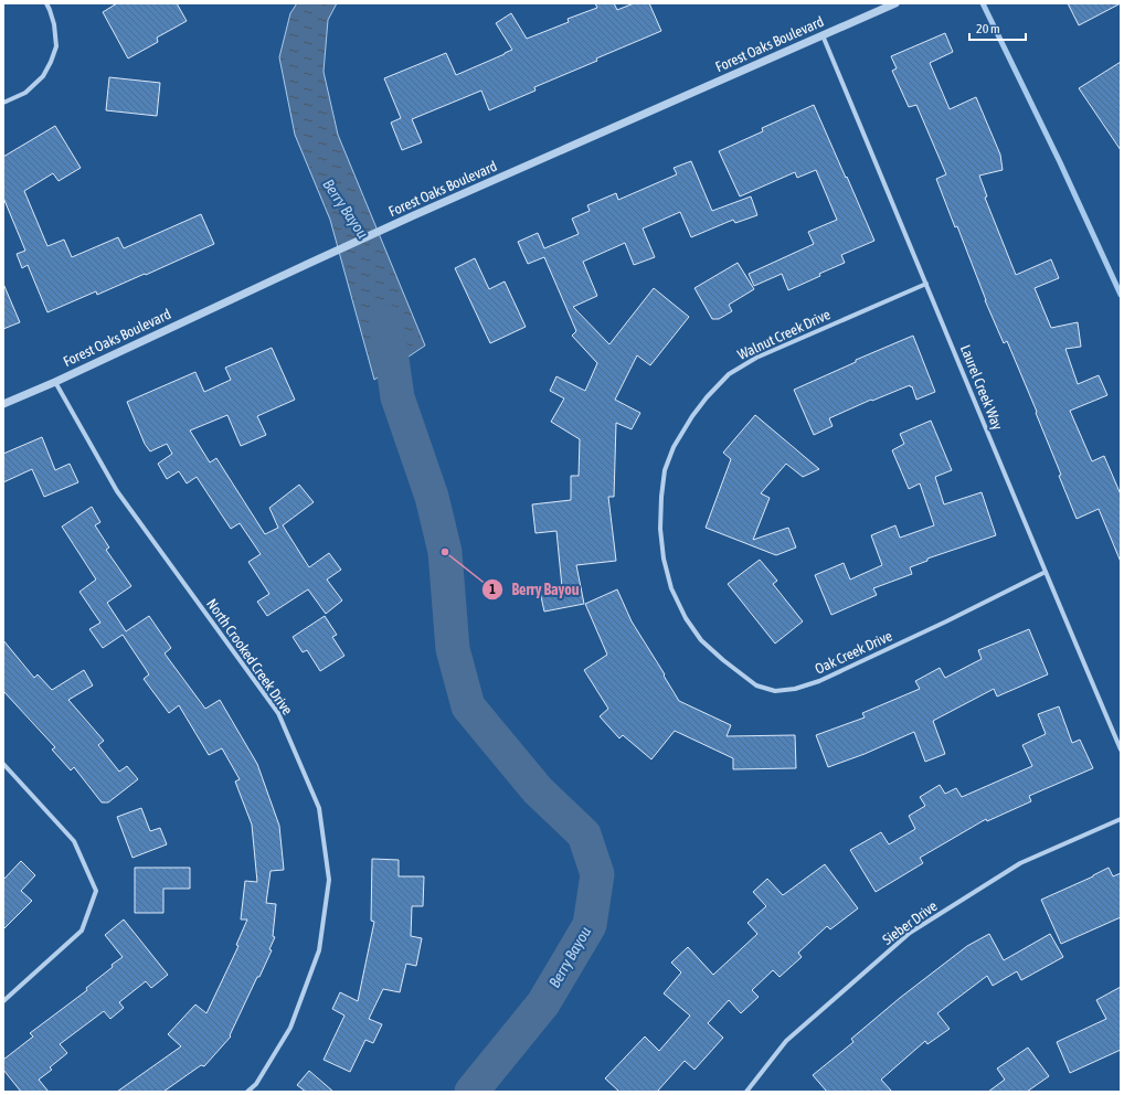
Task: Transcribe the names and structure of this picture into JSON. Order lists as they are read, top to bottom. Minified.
{"streets":{"street":["Forest Oaks Boulevard","Walnut Creek Drive","Laurel Creek Way","Oak Creek Drive","North Crooked Creek Drive","Sieber Drive"]},"crossings":[["Forest Oaks Boulevard","Laurel Creek Way"],["Forest Oaks Boulevard","North Crooked Creek Drive"],["Walnut Creek Drive","Laurel Creek Way"],["Walnut Creek Drive","Oak Creek Drive"],["Laurel Creek Way","Oak Creek Drive"]],"water":["Berry Bayou"],"places":["Berry Bayou"],"scale_bar":"20 m"}
